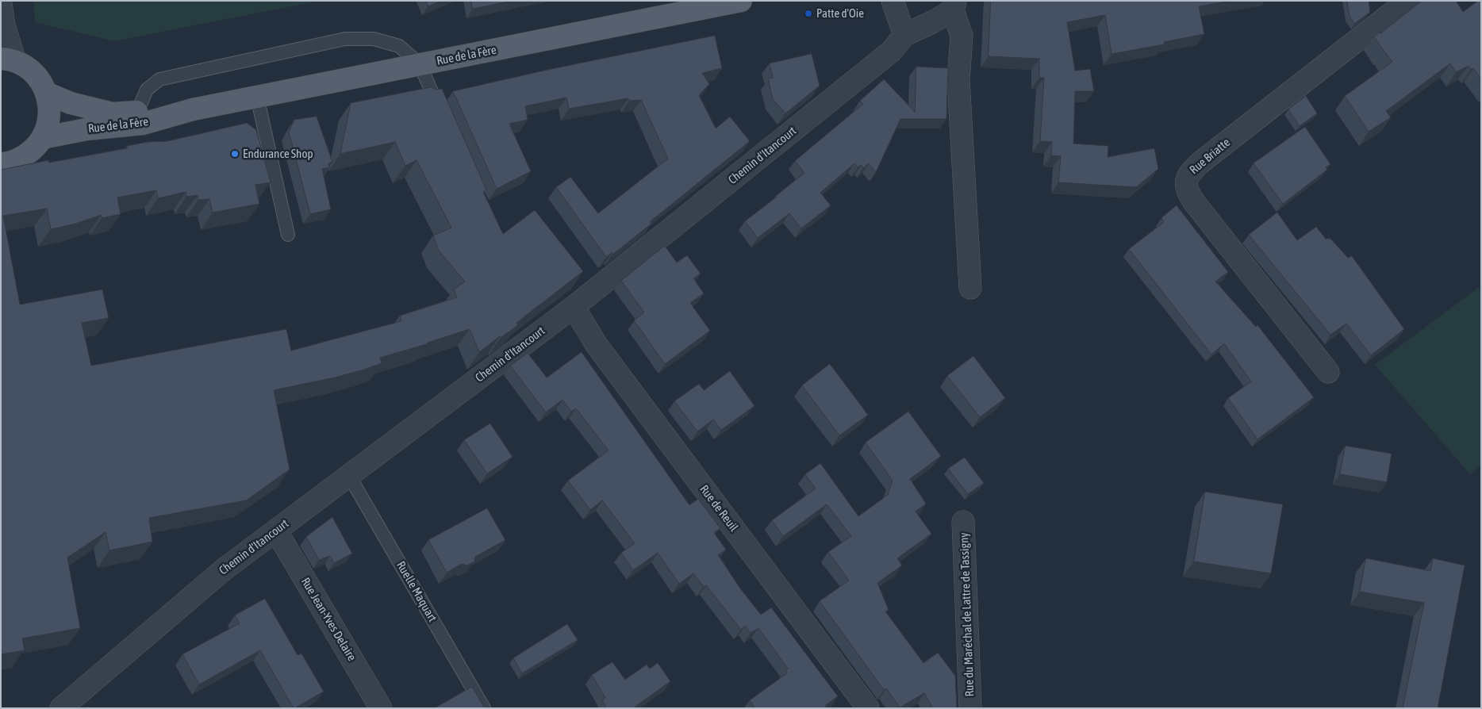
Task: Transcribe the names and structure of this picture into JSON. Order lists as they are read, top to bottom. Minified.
{"streets":{"main road":["Rue de la Fère"],"street":["Chemin d'Itancourt","Rue Briatte","Rue de Reuil","Rue du Maréchal de Lattre de Tassigny","Rue Jean-Yves Delaire"],"lane":["Ruelle Maquart"]},"crossings":[["Chemin d'Itancourt","Rue de Reuil"],["Chemin d'Itancourt","Ruelle Maquart"],["Chemin d'Itancourt","Rue Jean-Yves Delaire"]],"places":["Patte d'Oie","Endurance Shop"]}
